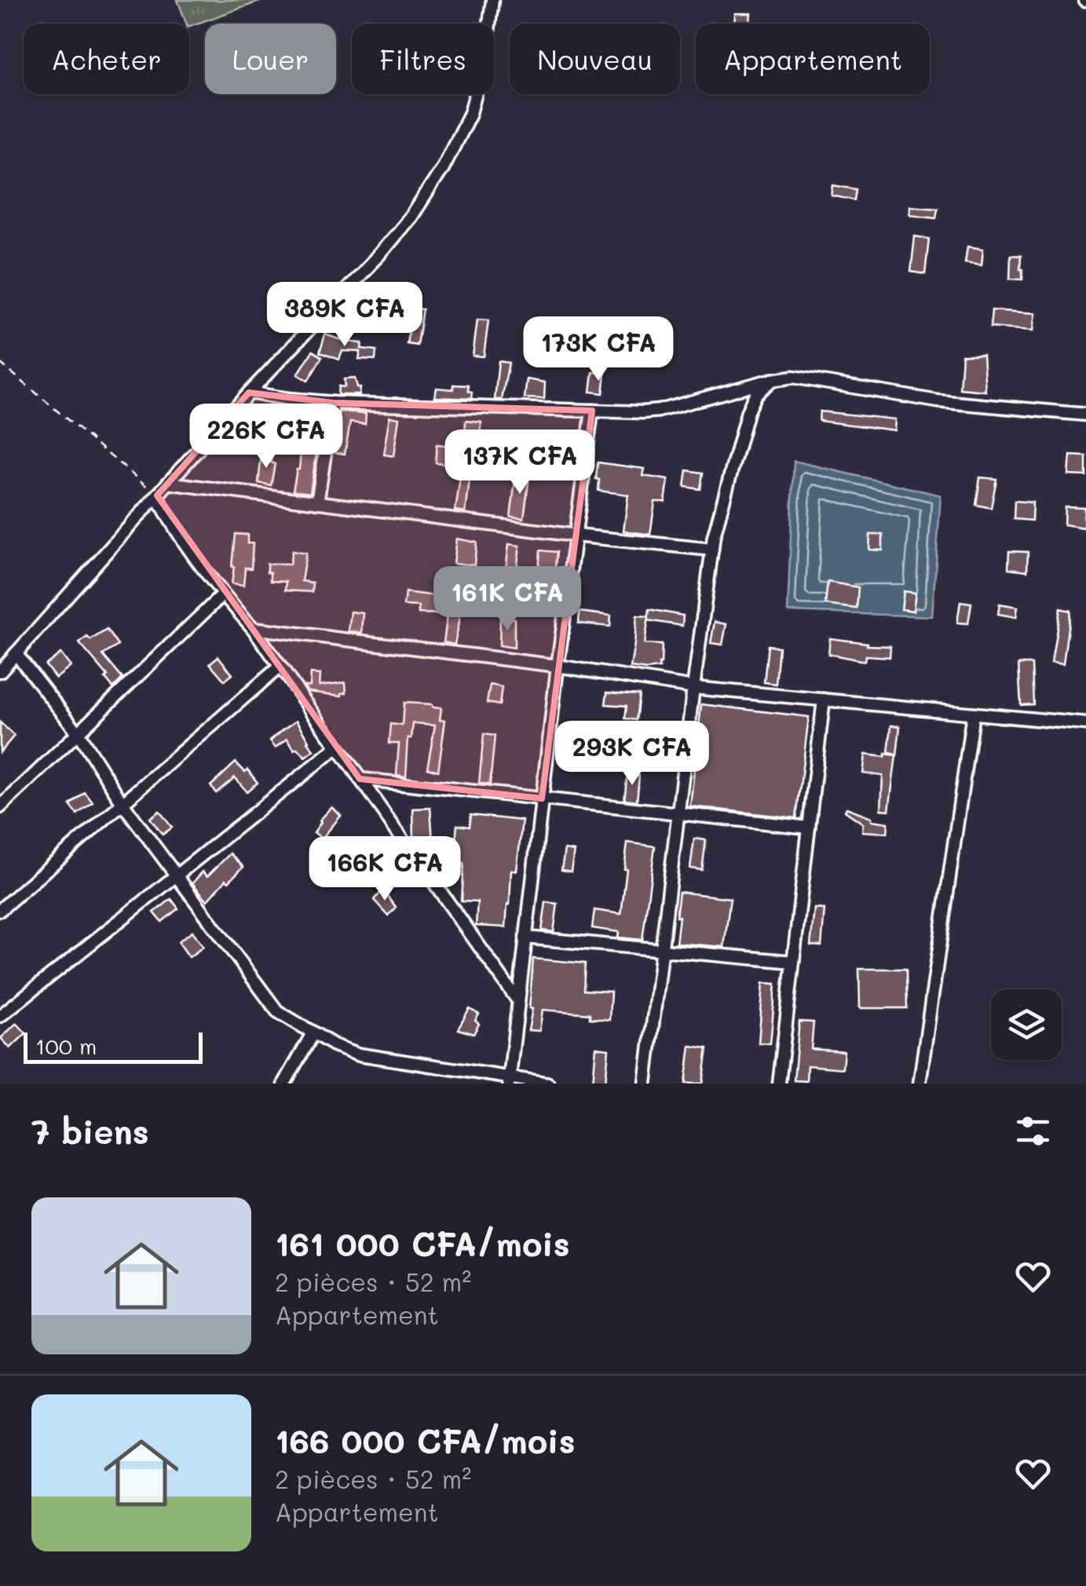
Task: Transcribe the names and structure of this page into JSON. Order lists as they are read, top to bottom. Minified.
{"scale_bar":"100 m","page":{"chip":["Acheter","Louer","Filtres","Nouveau","Appartement"],"price":["389K CFA","173K CFA","226K CFA","137K CFA","161K CFA","293K CFA","166K CFA"],"scale":"100 m","heading":"7 biens","list":[{"name":"161 000 CFA/mois","note":"2 pièces · 52 m² · Appartement"},{"name":"166 000 CFA/mois","note":"2 pièces · 52 m² · Appartement"}]}}
